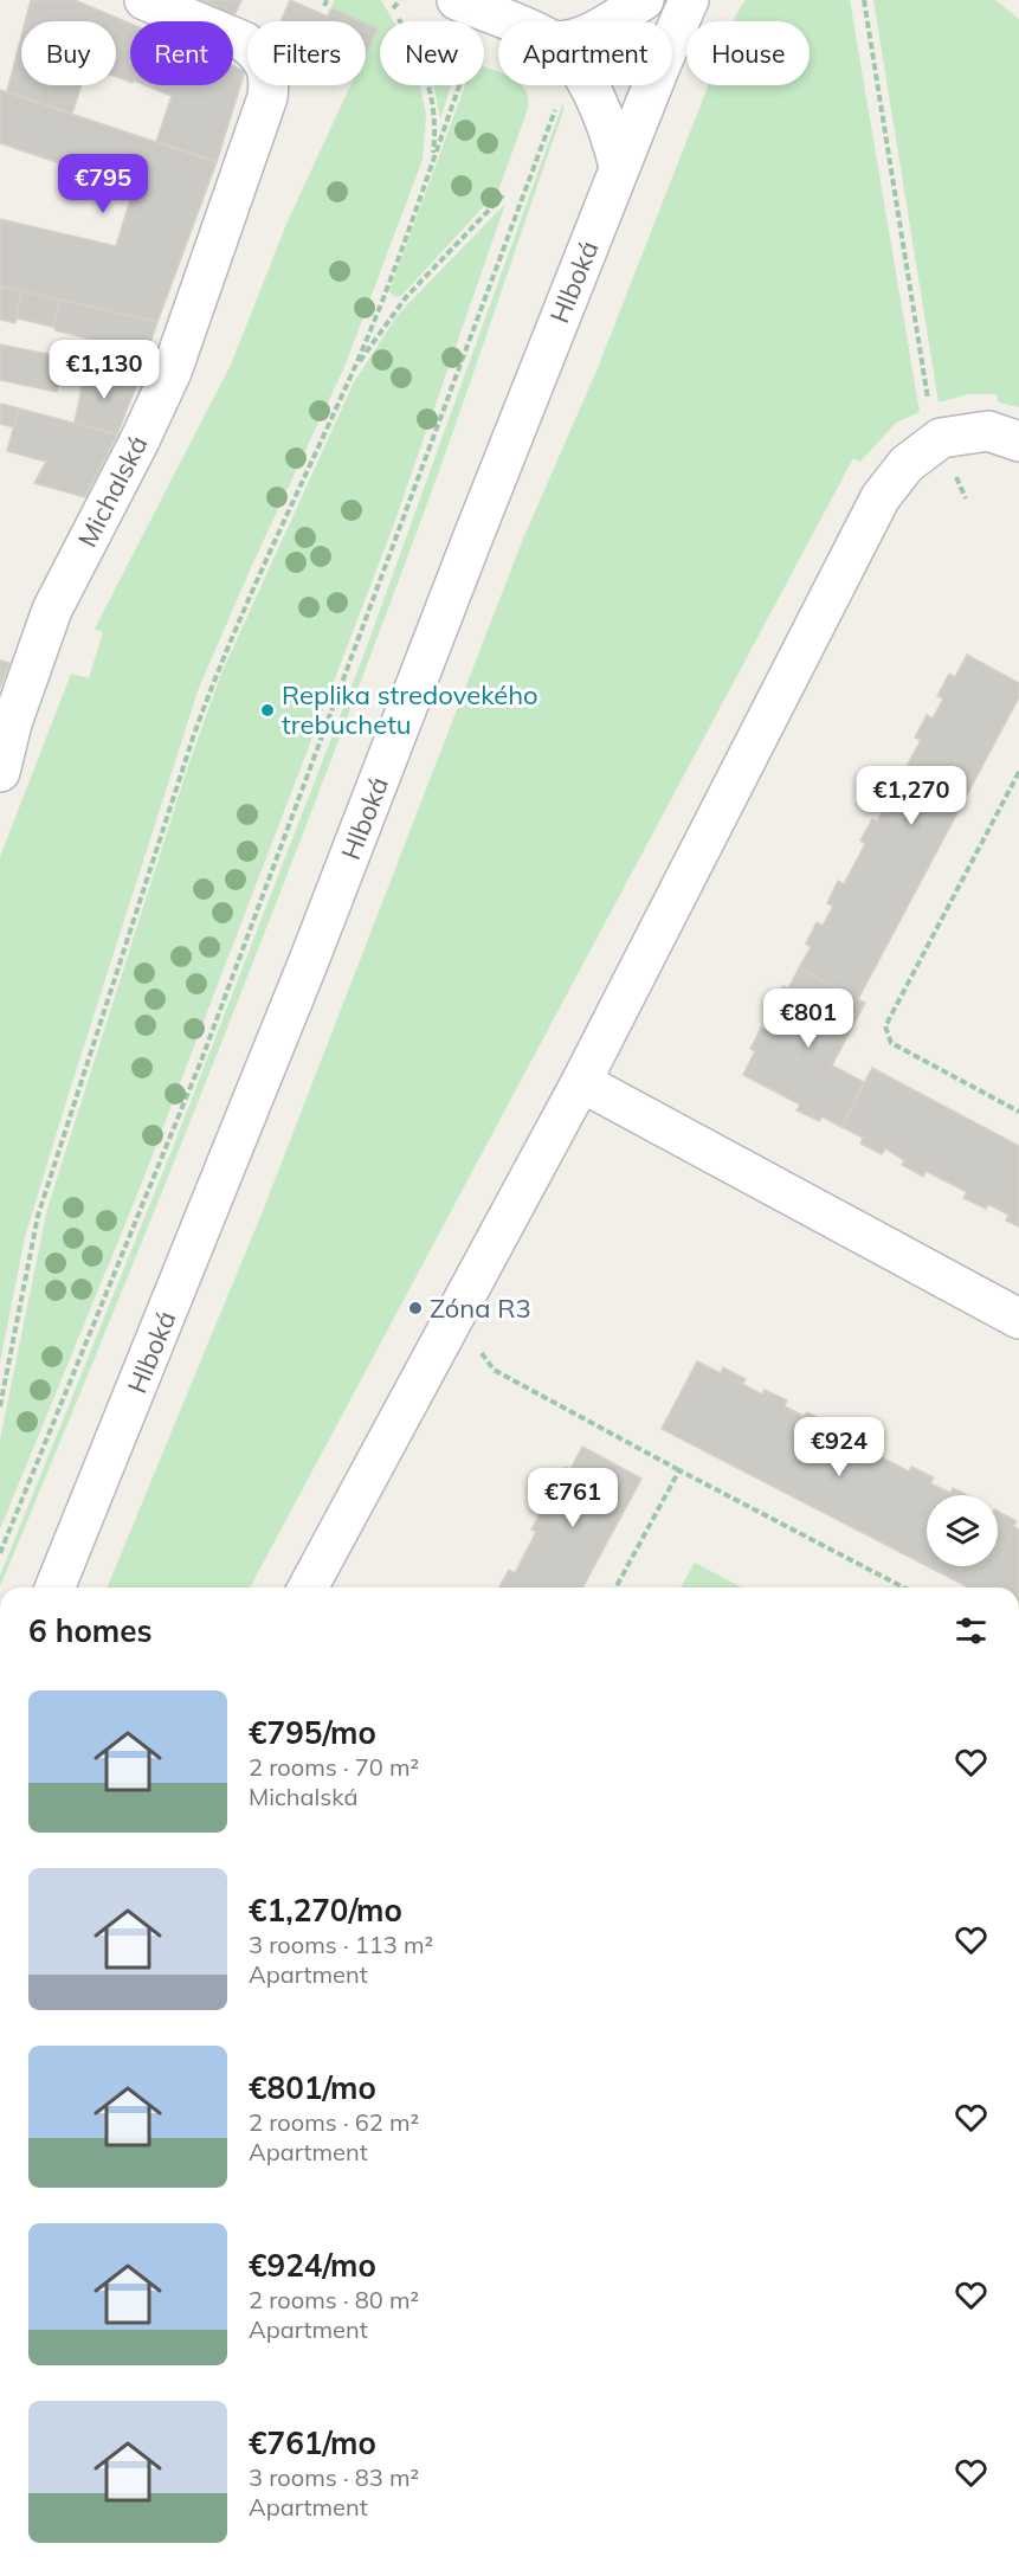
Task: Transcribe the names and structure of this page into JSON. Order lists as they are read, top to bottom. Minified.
{"streets":{"street":["Hlboká","Michalská"]},"places":["Replika stredovekého trebuchetu","Zóna R3"],"page":{"chip":["Buy","Rent","Filters","New","Apartment","House"],"price":["€795","€1,130","€1,270","€801","€924","€761"],"heading":"6 homes","list":[{"name":"€795/mo","note":"2 rooms · 70 m² · Michalská"},{"name":"€1,270/mo","note":"3 rooms · 113 m² · Apartment"},{"name":"€801/mo","note":"2 rooms · 62 m² · Apartment"},{"name":"€924/mo","note":"2 rooms · 80 m² · Apartment"},{"name":"€761/mo","note":"3 rooms · 83 m² · Apartment"}]}}
